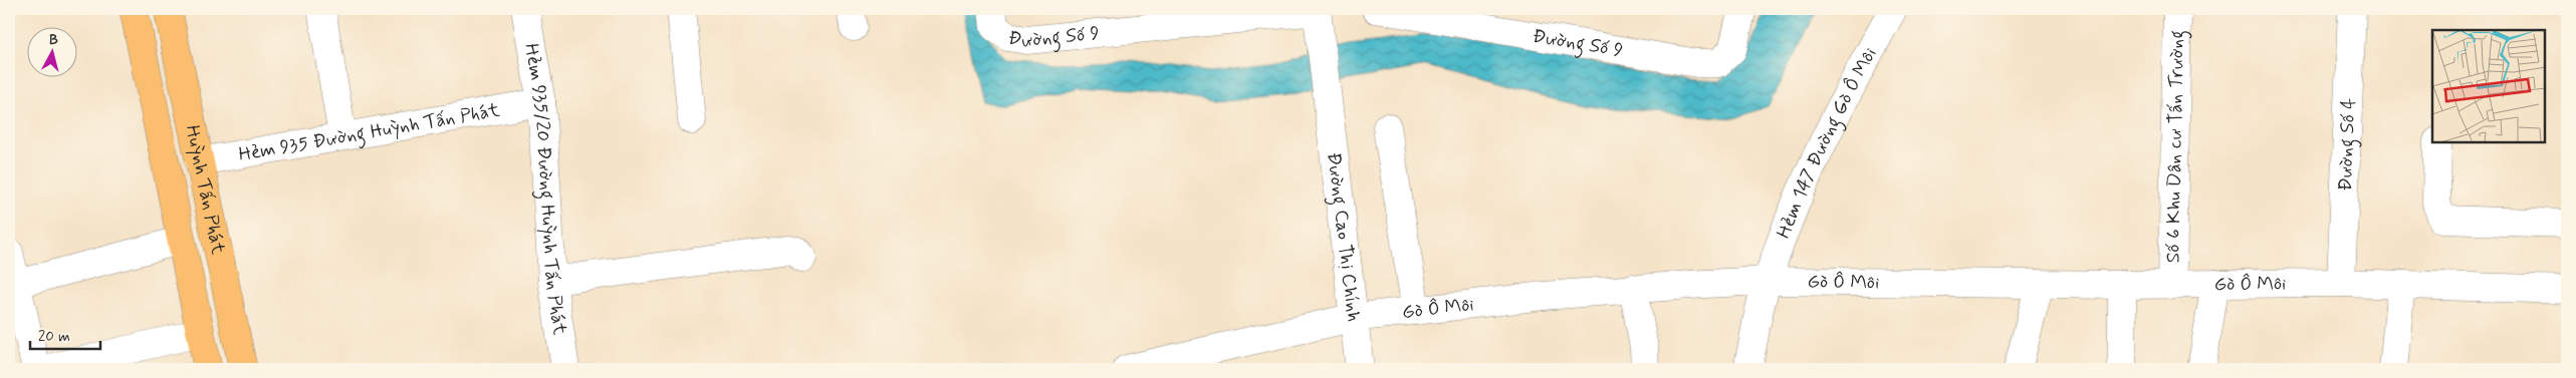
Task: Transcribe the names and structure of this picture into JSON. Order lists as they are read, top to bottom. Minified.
{"streets":{"main road":["Huỳnh Tấn Phát"],"street":["Đường Số 9","Hẻm 935 Đường Huỳnh Tấn Phát","Hẻm 147 Đường Gò Ô Môi","Đường Số 4","Số 6 Khu Dân cư Tấn Trường","Hẻm 935/20 Đường Huỳnh Tấn Phát","Đường Cao Thị Chính","Gò Ô Môi"]},"crossings":[["Đường Số 9","Đường Cao Thị Chính"],["Hẻm 935 Đường Huỳnh Tấn Phát","Hẻm 935/20 Đường Huỳnh Tấn Phát"],["Hẻm 935 Đường Huỳnh Tấn Phát","Huỳnh Tấn Phát"],["Hẻm 147 Đường Gò Ô Môi","Gò Ô Môi"],["Đường Số 4","Gò Ô Môi"],["Số 6 Khu Dân cư Tấn Trường","Gò Ô Môi"],["Đường Cao Thị Chính","Gò Ô Môi"]],"scale_bar":"20 m","north":"top"}
